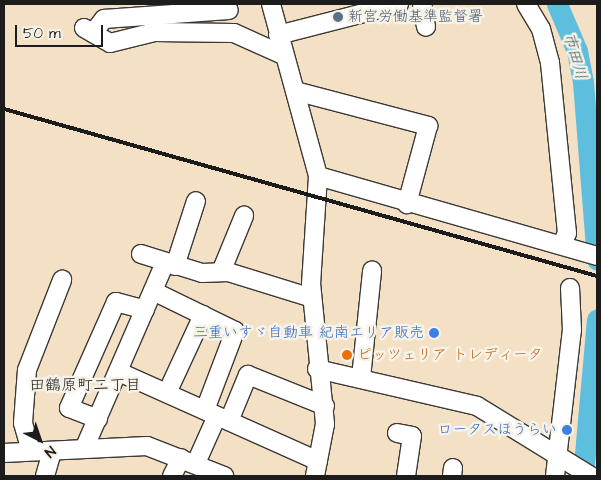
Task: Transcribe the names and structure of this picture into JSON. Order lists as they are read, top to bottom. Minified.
{"districts":["田鶴原町二丁目"],"water":["市田川"],"places":["新宮労働基準監督署","三重いすゞ自動車 紀南エリア販売","ピッツェリア トレディータ","ロータスほうらい"],"scale_bar":"50 m","north":"bottom right"}
